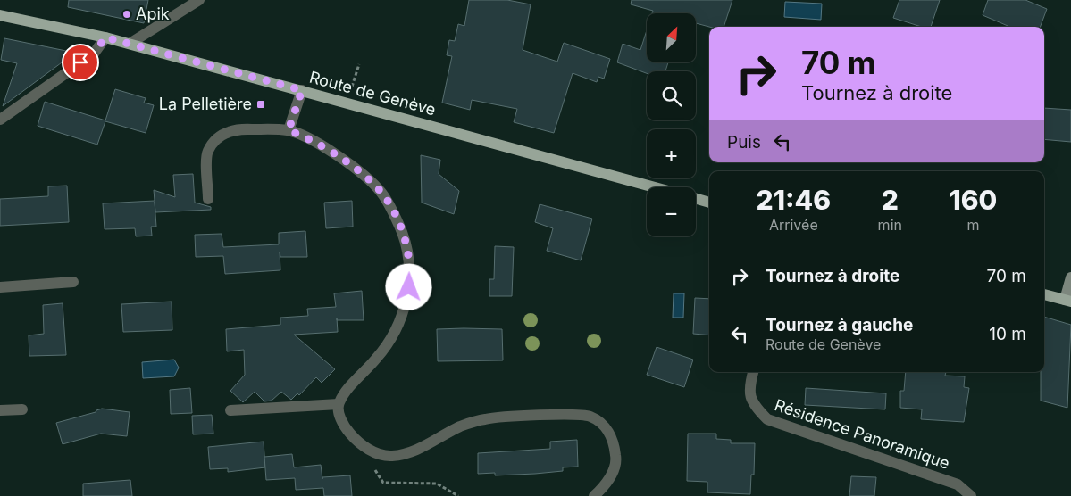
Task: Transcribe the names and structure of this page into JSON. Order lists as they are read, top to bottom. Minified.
{"streets":{"main road":["Route de Genève"],"street":["Résidence Panoramique"]},"places":{"other":["Apik"],"transit":["La Pelletière"]},"north":"top right","page":{"map_buttons":["+","−"],"turn":["70 m","Tournez à droite"],"then":"Puis","eta":["21:46","Arrivée","2","min","160","m"],"list":[{"name":"Tournez à droite","value":"70 m"},{"name":"Tournez à gauche","note":"Route de Genève","value":"10 m"}]}}
